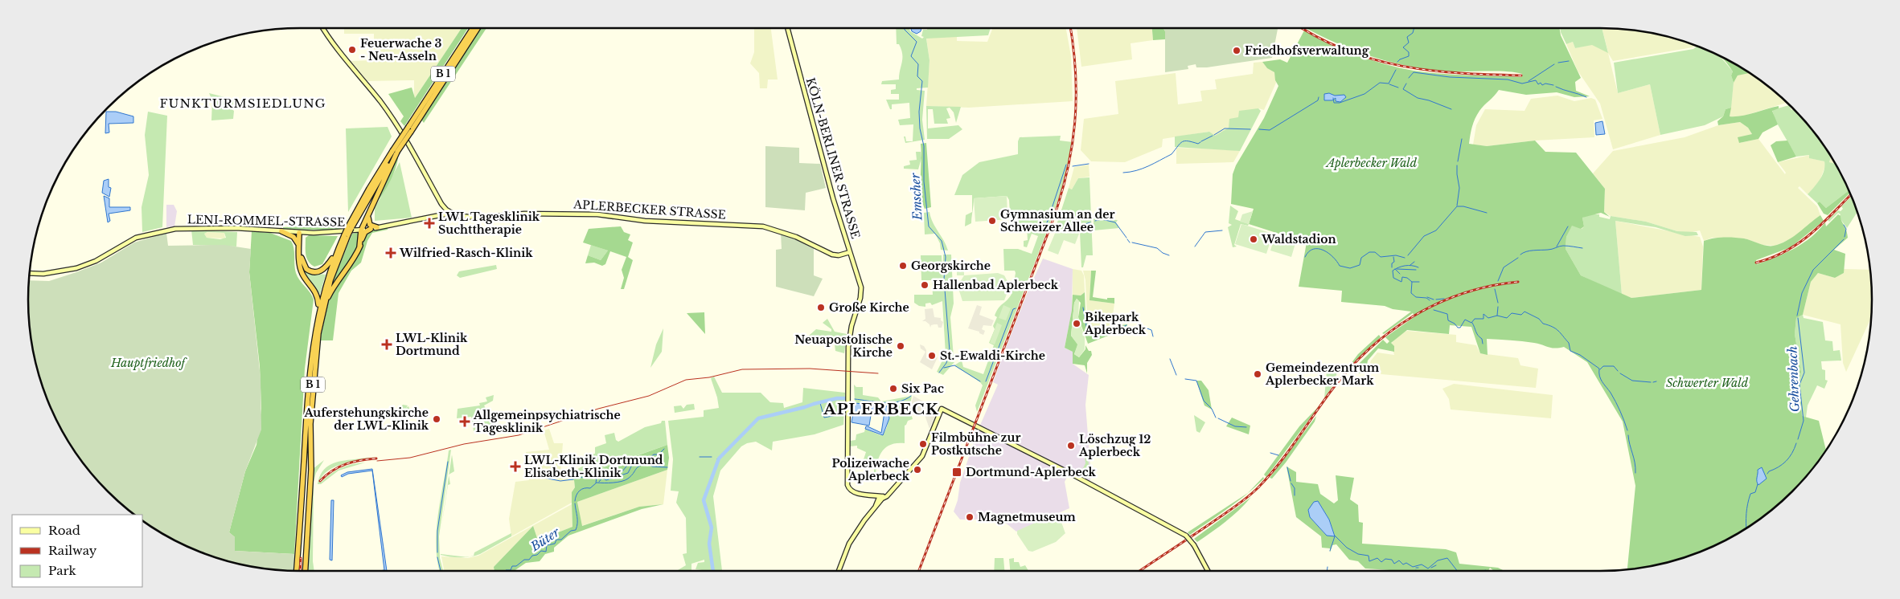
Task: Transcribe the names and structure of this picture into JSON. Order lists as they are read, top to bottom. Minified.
{"streets":{"highway":["B 1"],"main road":["KÖLN-BERLINER STRASSE","APLERBECKER STRASSE","LENI-ROMMEL-STRASSE"]},"crossings":[["KÖLN-BERLINER STRASSE","APLERBECKER STRASSE"],["APLERBECKER STRASSE","LENI-ROMMEL-STRASSE"]],"districts":["FUNKTURMSIEDLUNG","APLERBECK"],"water":["Emscher","Gehrenbach","Büter"],"parks":["Aplerbecker Wald","Hauptfriedhof","Schwerter Wald"],"places":{"other":["Feuerwache 3 - Neu-Asseln","Friedhofsverwaltung","Gymnasium an der Schweizer Allee","Waldstadion","Georgskirche","Hallenbad Aplerbeck","Große Kirche","Bikepark Aplerbeck","Neuapostolische Kirche","St.-Ewaldi-Kirche","Gemeindezentrum Aplerbecker Mark","Six Pac","Auferstehungskirche der LWL-Klinik","Filmbühne zur Postkutsche","Löschzug 12 Aplerbeck","Polizeiwache Aplerbeck","Magnetmuseum"],"health":["LWL Tagesklinik Suchttherapie","Wilfried-Rasch-Klinik","LWL-Klinik Dortmund","Allgemeinpsychiatrische Tagesklinik","LWL-Klinik Dortmund Elisabeth-Klinik"],"transit":["Dortmund-Aplerbeck"]},"legend":["Road","Railway","Park"]}
